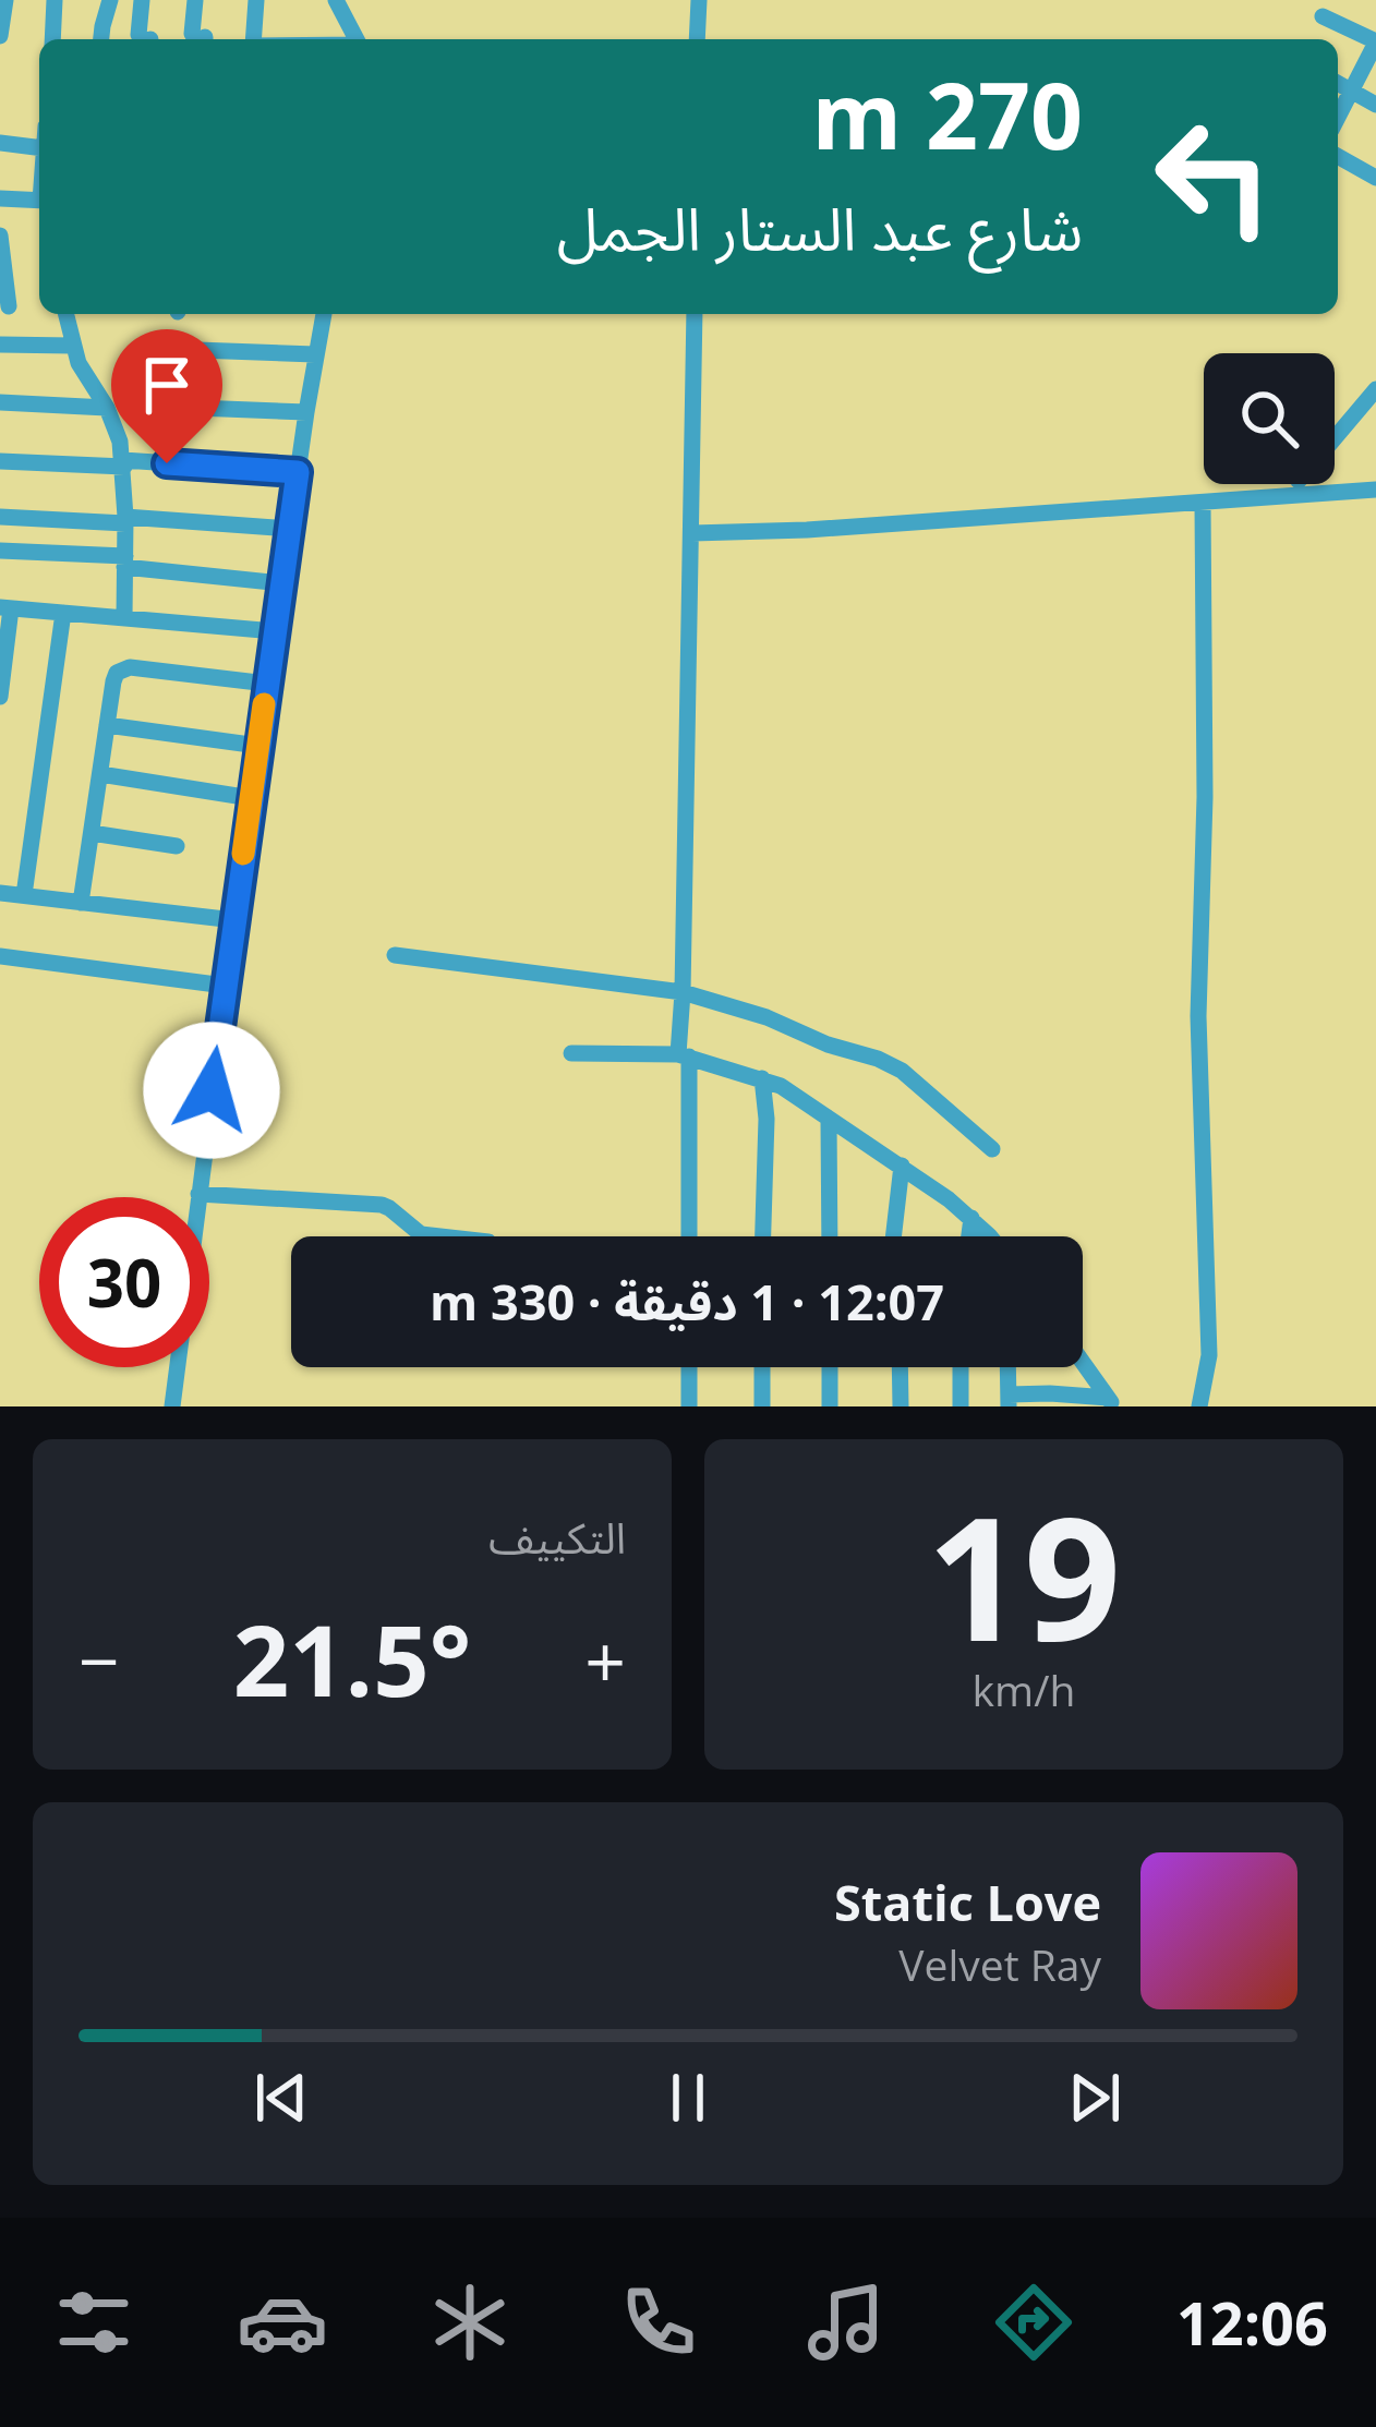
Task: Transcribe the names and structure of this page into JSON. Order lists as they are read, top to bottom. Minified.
{"page":{"turn":["270 m","شارع عبد الستار الجمل"],"limit":"30","trip":"12:07 · 1 دقيقة · 330 m","tile":[["19","km/h"],"التكييف"],"heat":["−","21.5°","+"],"song":["Static Love","Velvet Ray"],"tabs":"12:06"}}
